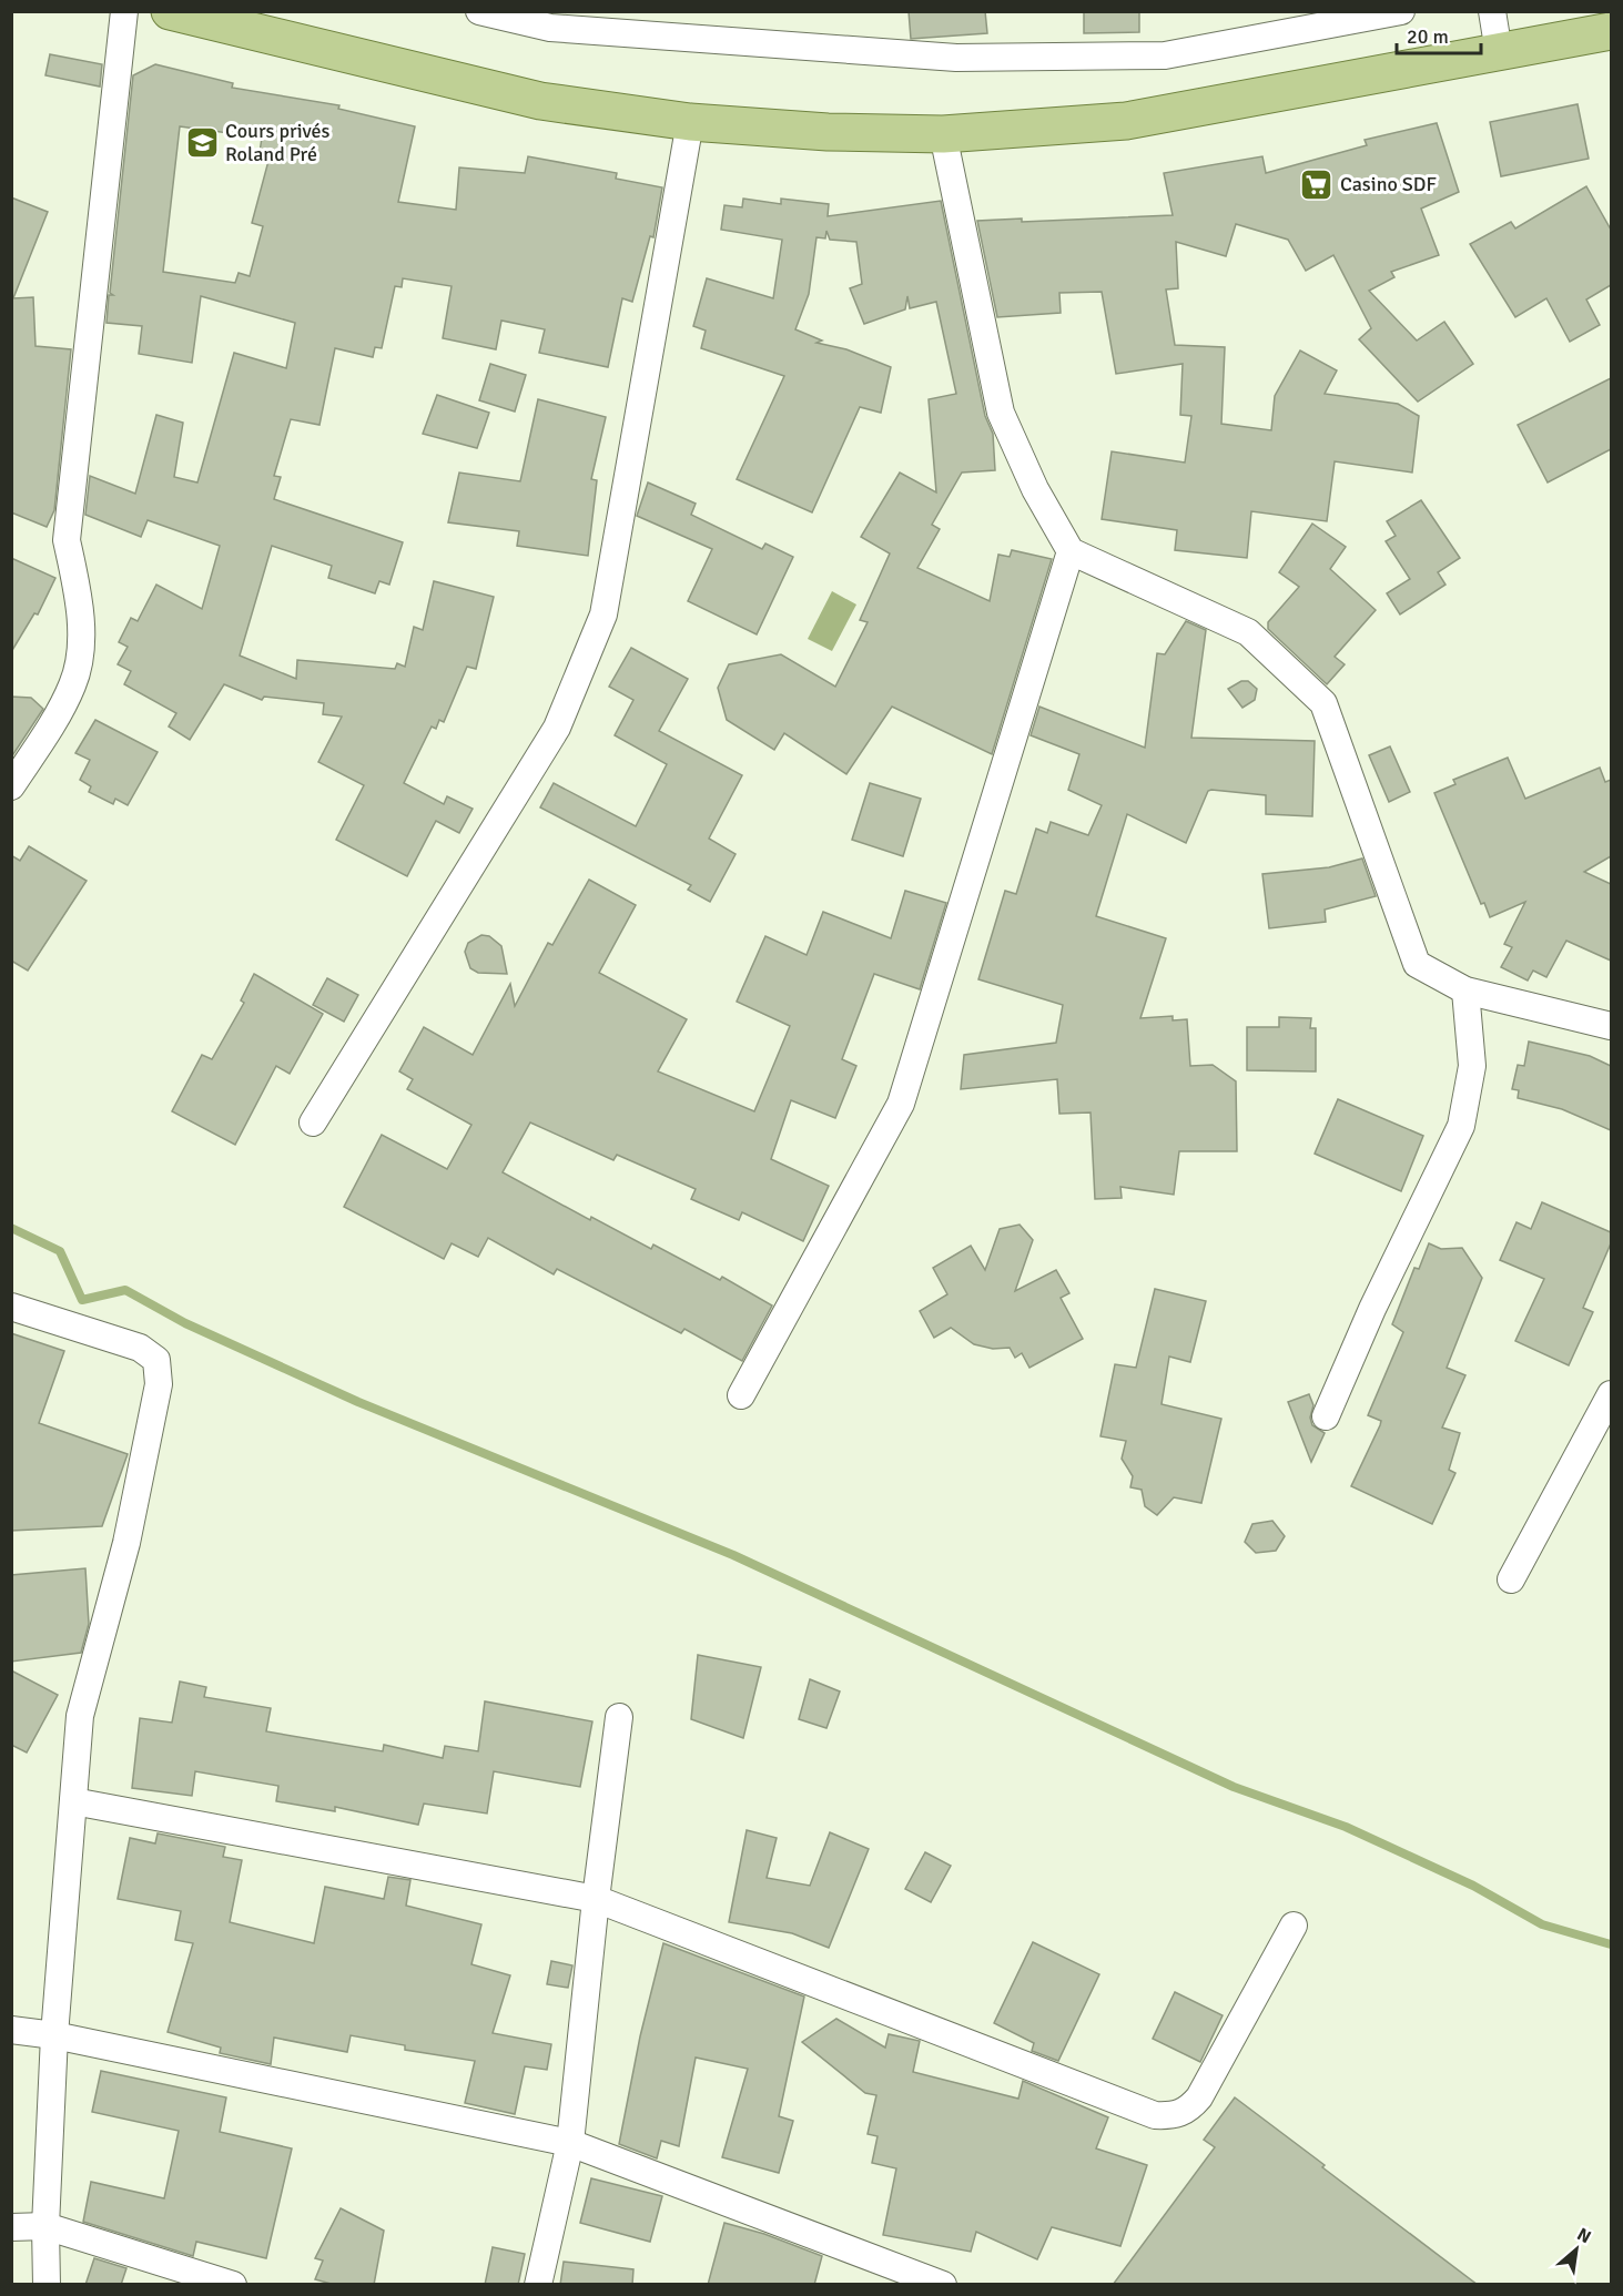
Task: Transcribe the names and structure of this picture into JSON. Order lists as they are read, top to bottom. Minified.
{"places":{"school or university":["Cours privés Roland Pré"],"supermarket":["Casino SDF"]},"scale_bar":"20 m","north":"top right"}
